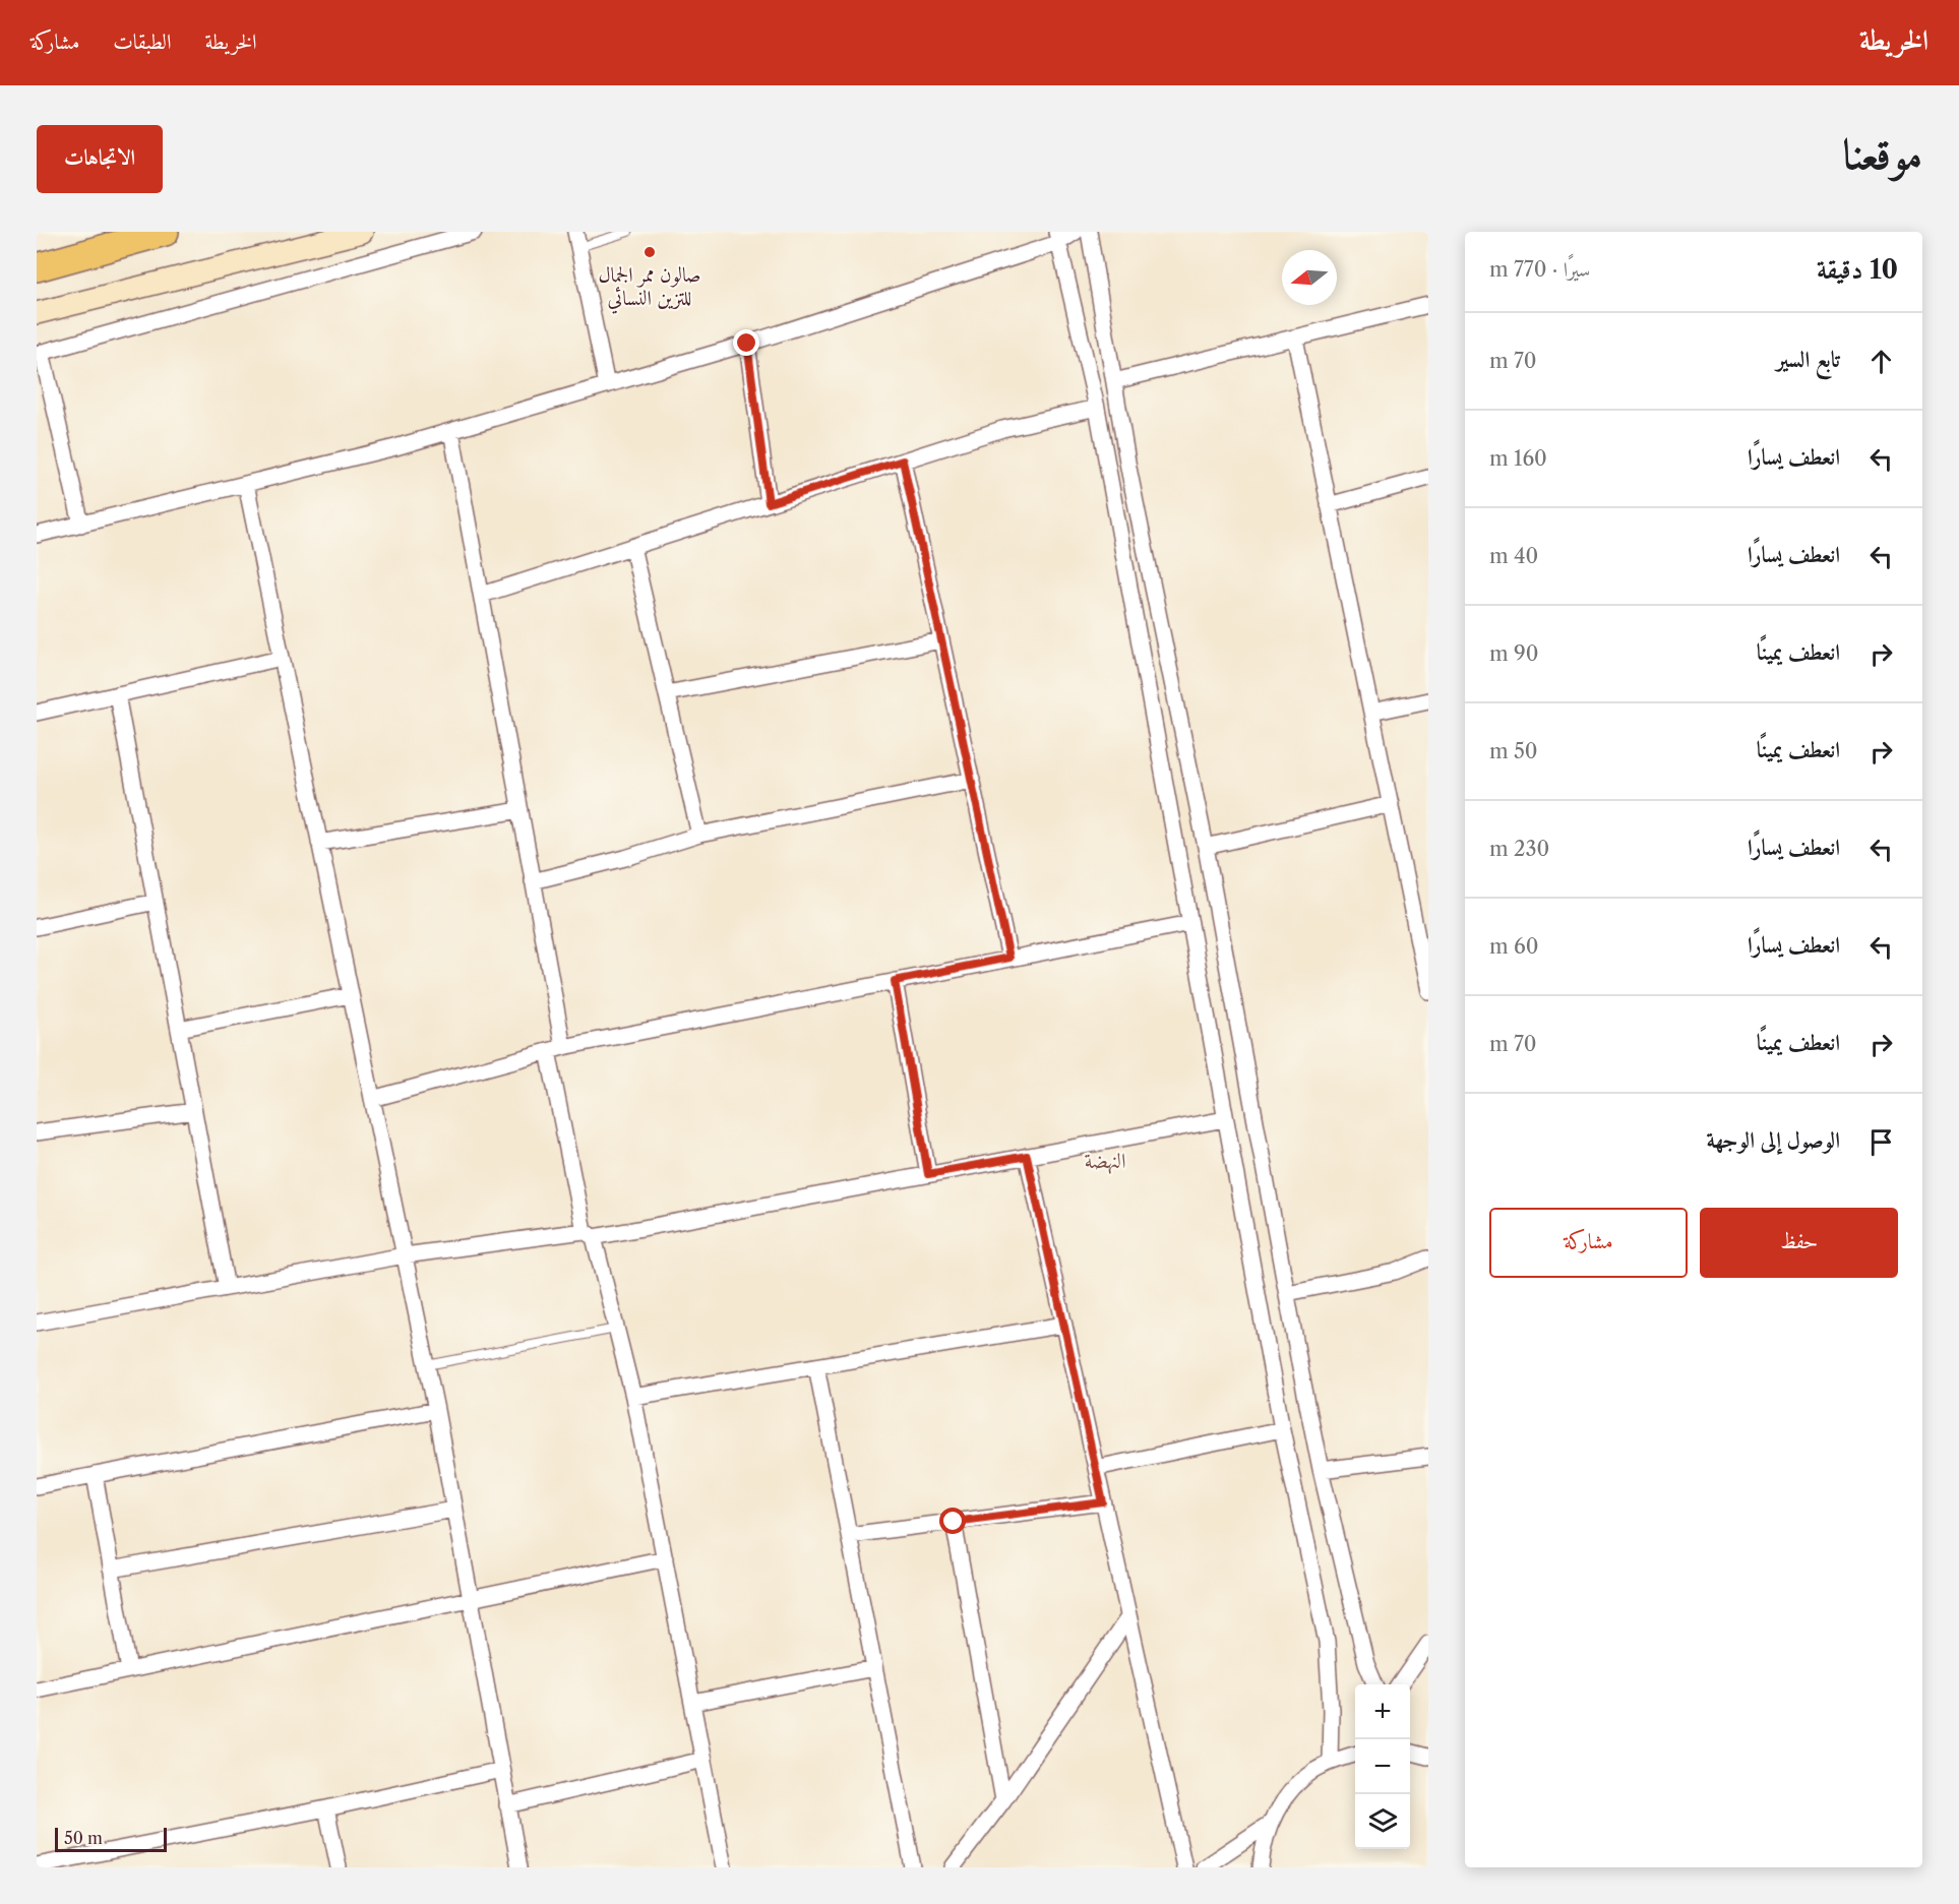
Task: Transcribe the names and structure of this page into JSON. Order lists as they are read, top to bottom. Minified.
{"districts":["النهضة"],"places":["صالون ممر الجمال للتزين النسائي"],"scale_bar":"50 m","north":"left","page":{"header":"الخريطة","nav":["الخريطة","الطبقات","مشاركة"],"title":"موقعنا","buttons":["الاتجاهات",["حفظ","مشاركة"]],"heading":["10 دقيقة","سيرًا · 770 m"],"list":[["تابع السير","70 m"],["انعطف يسارًا","160 m"],["انعطف يسارًا","40 m"],["انعطف يمينًا","90 m"],["انعطف يمينًا","50 m"],["انعطف يسارًا","230 m"],["انعطف يسارًا","60 m"],["انعطف يمينًا","70 m"],"الوصول إلى الوجهة"],"map_buttons":["+","−"],"scale":"50 m"}}
